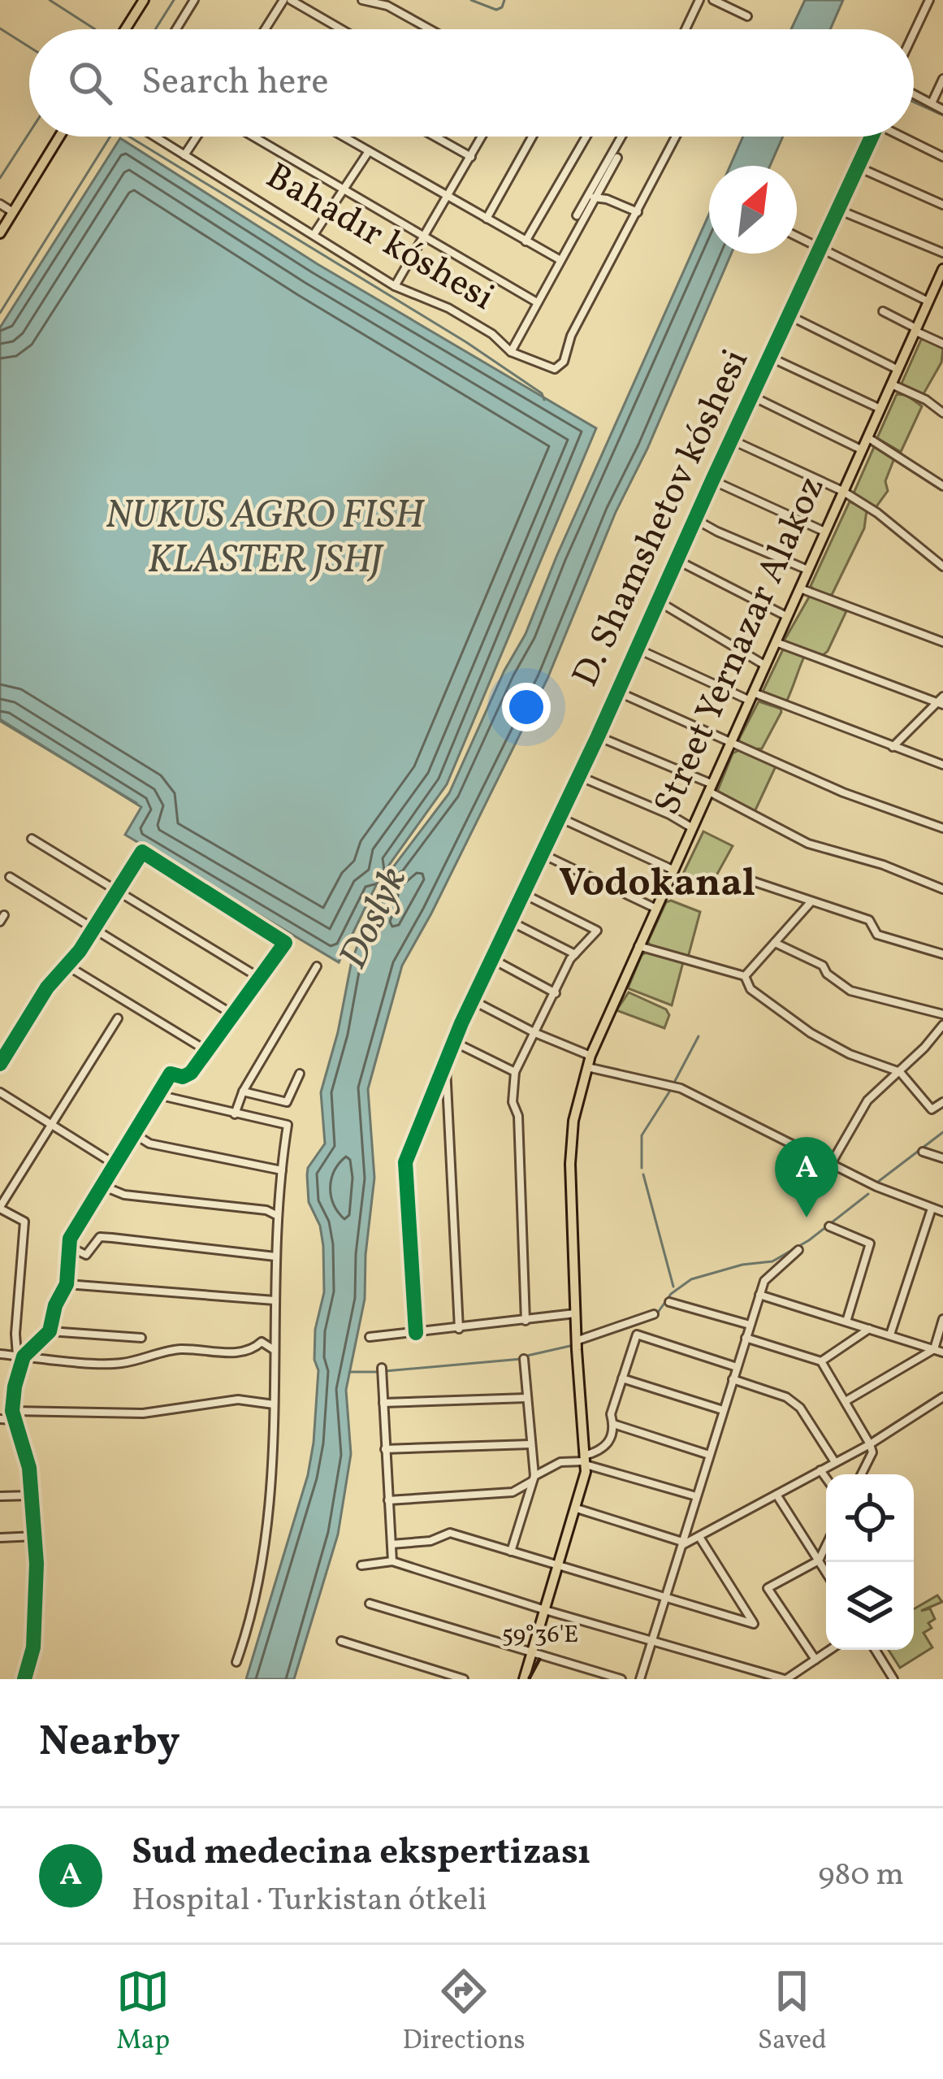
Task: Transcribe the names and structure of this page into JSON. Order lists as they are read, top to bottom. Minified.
{"streets":{"main road":["Street Yernazar Alakoz"],"street":["Bahadır kóshesi","D. Shamshetov kóshesi"]},"districts":["Vodokanal"],"water":["NUKUS AGRO FISH KLASTER JSHJ","Doslyk"],"north":"top right","page":{"search":"Search here","pins":"A","heading":"Nearby","list":[{"mark":"A","name":"Sud medecina ekspertizası","note":"Hospital · Turkistan ótkeli","value":"980 m"}],"nav":["Map","Directions","Saved"]},"coordinates":["59°36'E"]}
